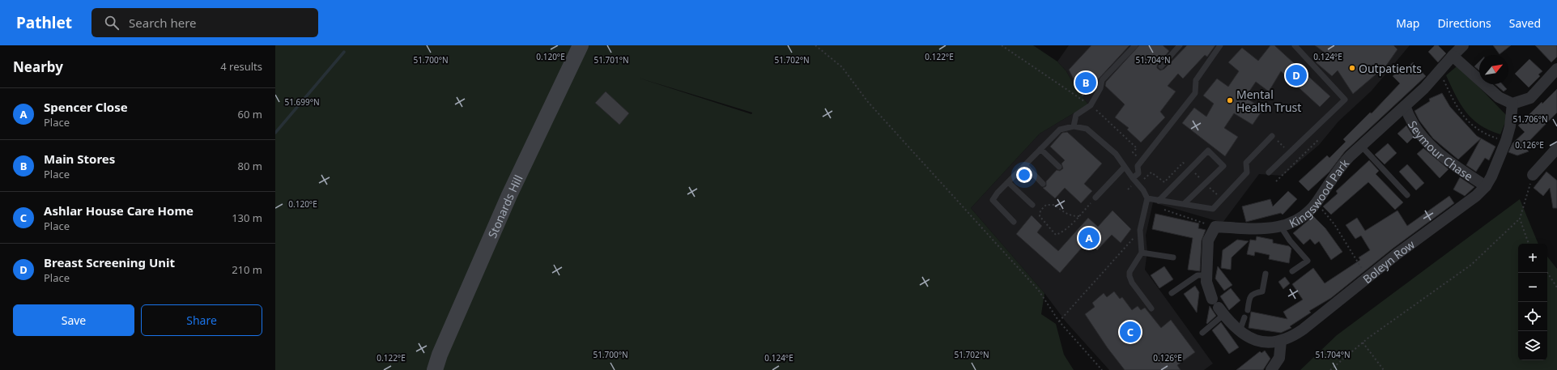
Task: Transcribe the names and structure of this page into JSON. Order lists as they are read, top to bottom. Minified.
{"streets":{"street":["Seymour Chase","Kingswood Park","Stonards Hill","Boleyn Row"]},"crossings":[["Seymour Chase","Kingswood Park"],["Seymour Chase","Boleyn Row"]],"places":["Outpatients","Mental Health Trust"],"north":"top right","page":{"header":"Pathlet","search":"Search here","nav":["Map","Directions","Saved"],"heading":["Nearby","4 results"],"pins":["D","B","A","C"],"list":[{"mark":"A","name":"Spencer Close","note":"Place","value":"60 m"},{"mark":"B","name":"Main Stores","note":"Place","value":"80 m"},{"mark":"C","name":"Ashlar House Care Home","note":"Place","value":"130 m"},{"mark":"D","name":"Breast Screening Unit","note":"Place","value":"210 m"}],"map_buttons":["+","−"],"buttons":["Save","Share"]},"coordinates":["0.120°E","0.122°E","0.124°E","51.700°N","51.701°N","51.702°N","51.704°N","51.699°N","51.706°N","0.126°E"]}
